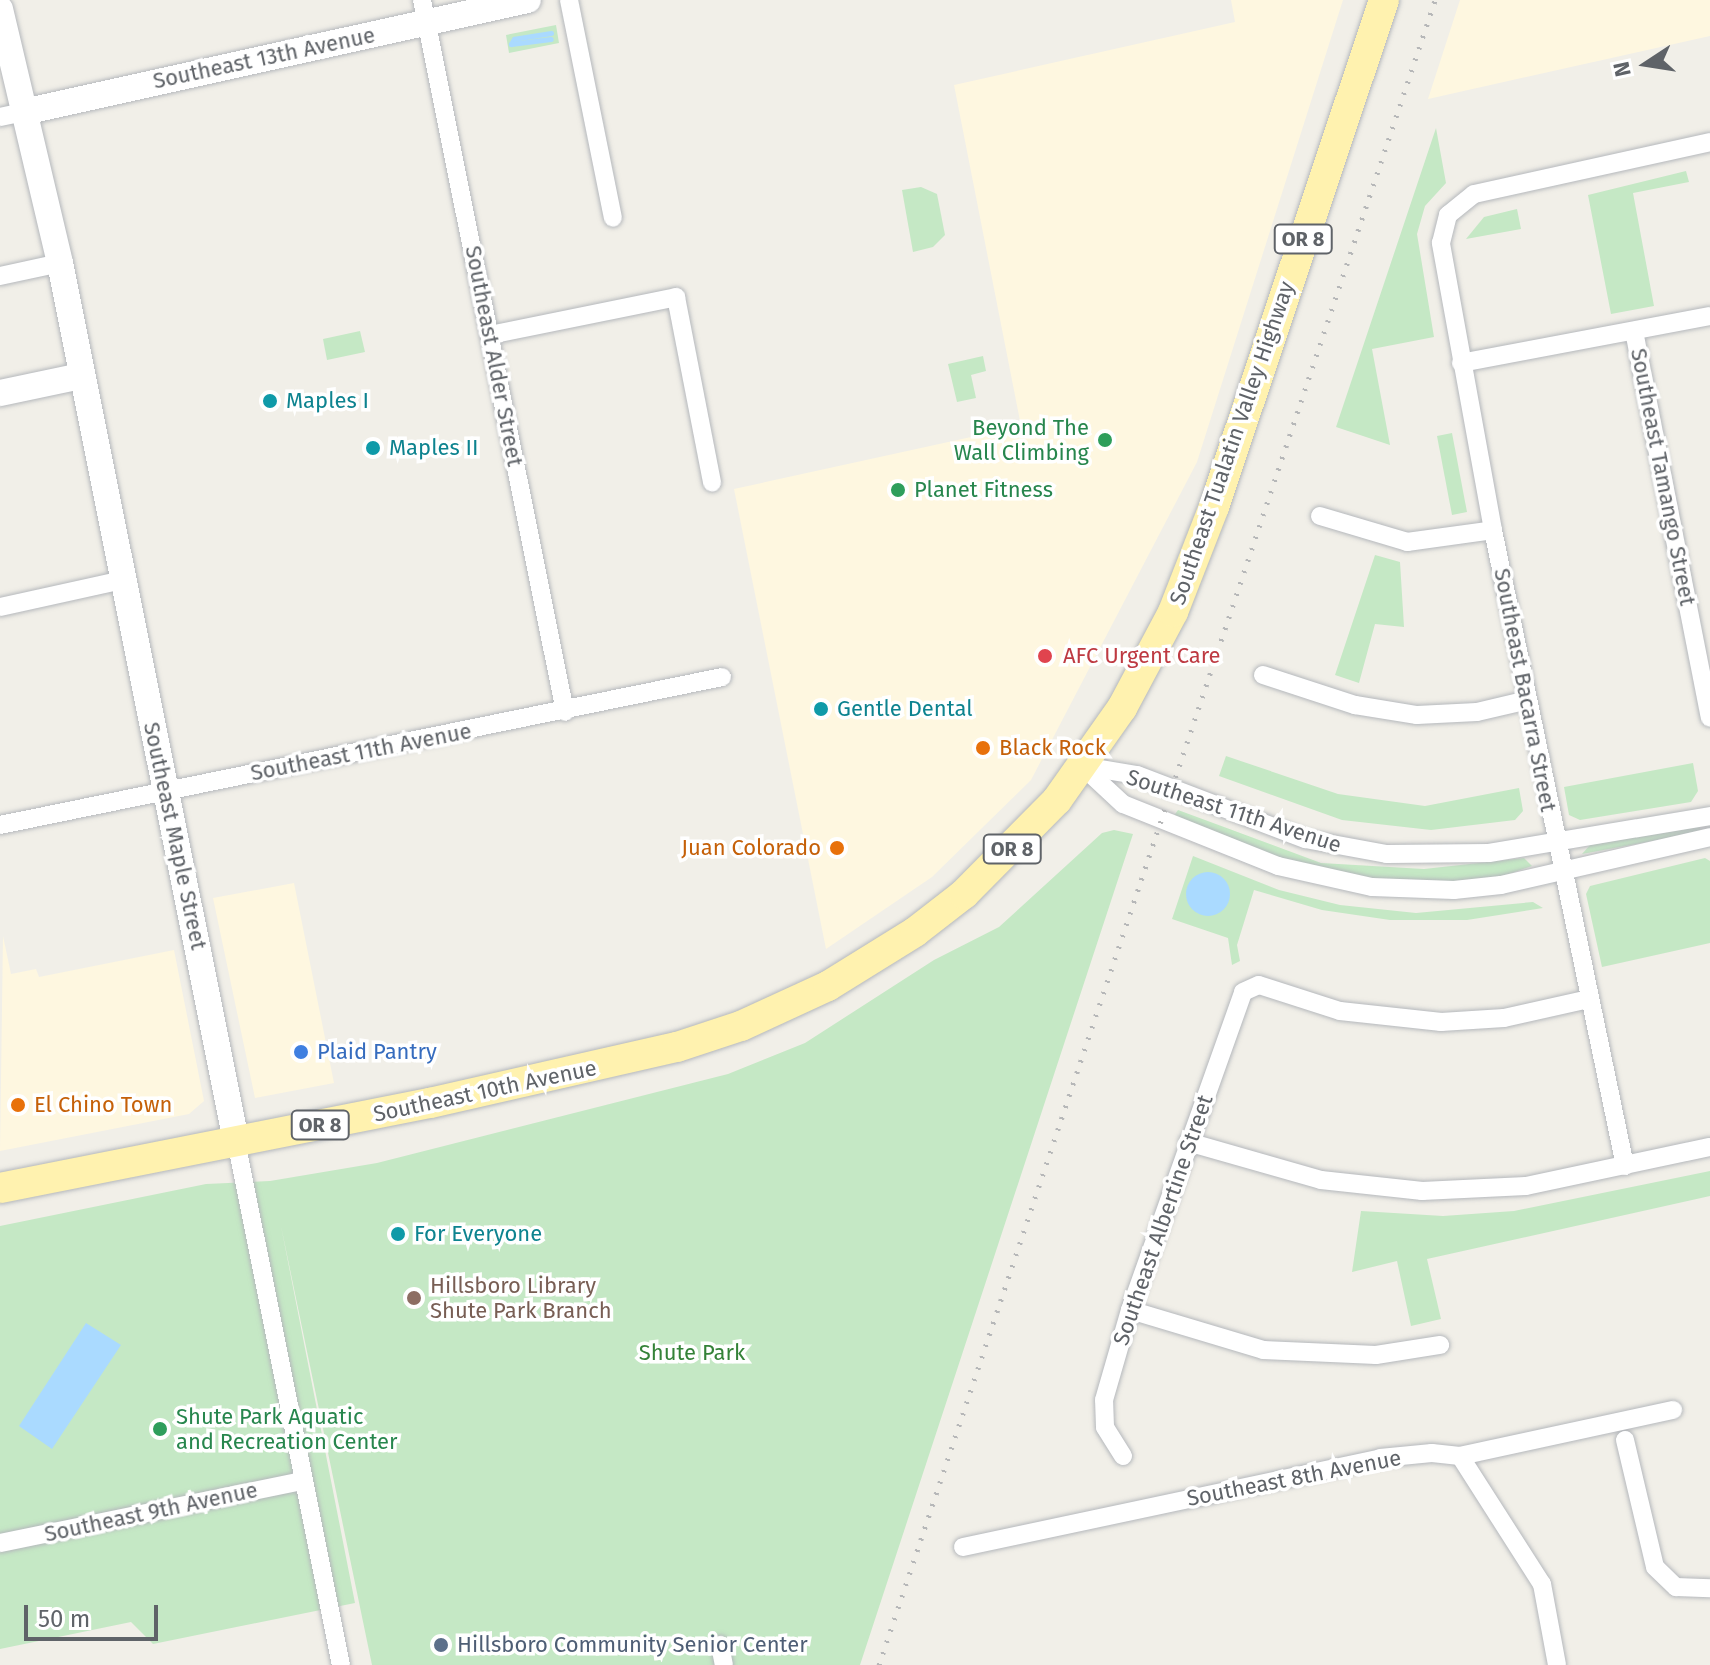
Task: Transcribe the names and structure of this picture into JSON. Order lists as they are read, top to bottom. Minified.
{"streets":{"main road":["OR 8","Southeast Tualatin Valley Highway","Southeast 10th Avenue"],"street":["Southeast 13th Avenue","Southeast Alder Street","Southeast Tamango Street","Southeast Bacarra Street","Southeast 11th Avenue","Southeast Maple Street","Southeast Albertine Street","Southeast 8th Avenue","Southeast 9th Avenue"]},"crossings":[["Southeast 13th Avenue","Southeast Alder Street"],["Southeast 13th Avenue","Southeast Maple Street"],["Southeast Alder Street","Southeast 11th Avenue"],["Southeast Tualatin Valley Highway","Southeast 11th Avenue"],["Southeast Tualatin Valley Highway","Southeast 10th Avenue"],["Southeast Bacarra Street","Southeast 11th Avenue"],["Southeast Bacarra Street","Southeast Albertine Street"],["Southeast 11th Avenue","Southeast Maple Street"],["Southeast Maple Street","Southeast 10th Avenue"],["Southeast Maple Street","Southeast 9th Avenue"]],"parks":["Shute Park"],"places":["Maples I","Beyond The Wall Climbing","Maples II","Planet Fitness","AFC Urgent Care","Gentle Dental","Black Rock","Juan Colorado","Plaid Pantry","El Chino Town","For Everyone","Hillsboro Library Shute Park Branch","Shute Park Aquatic and Recreation Center","Hillsboro Community Senior Center"],"scale_bar":"50 m","north":"left"}
